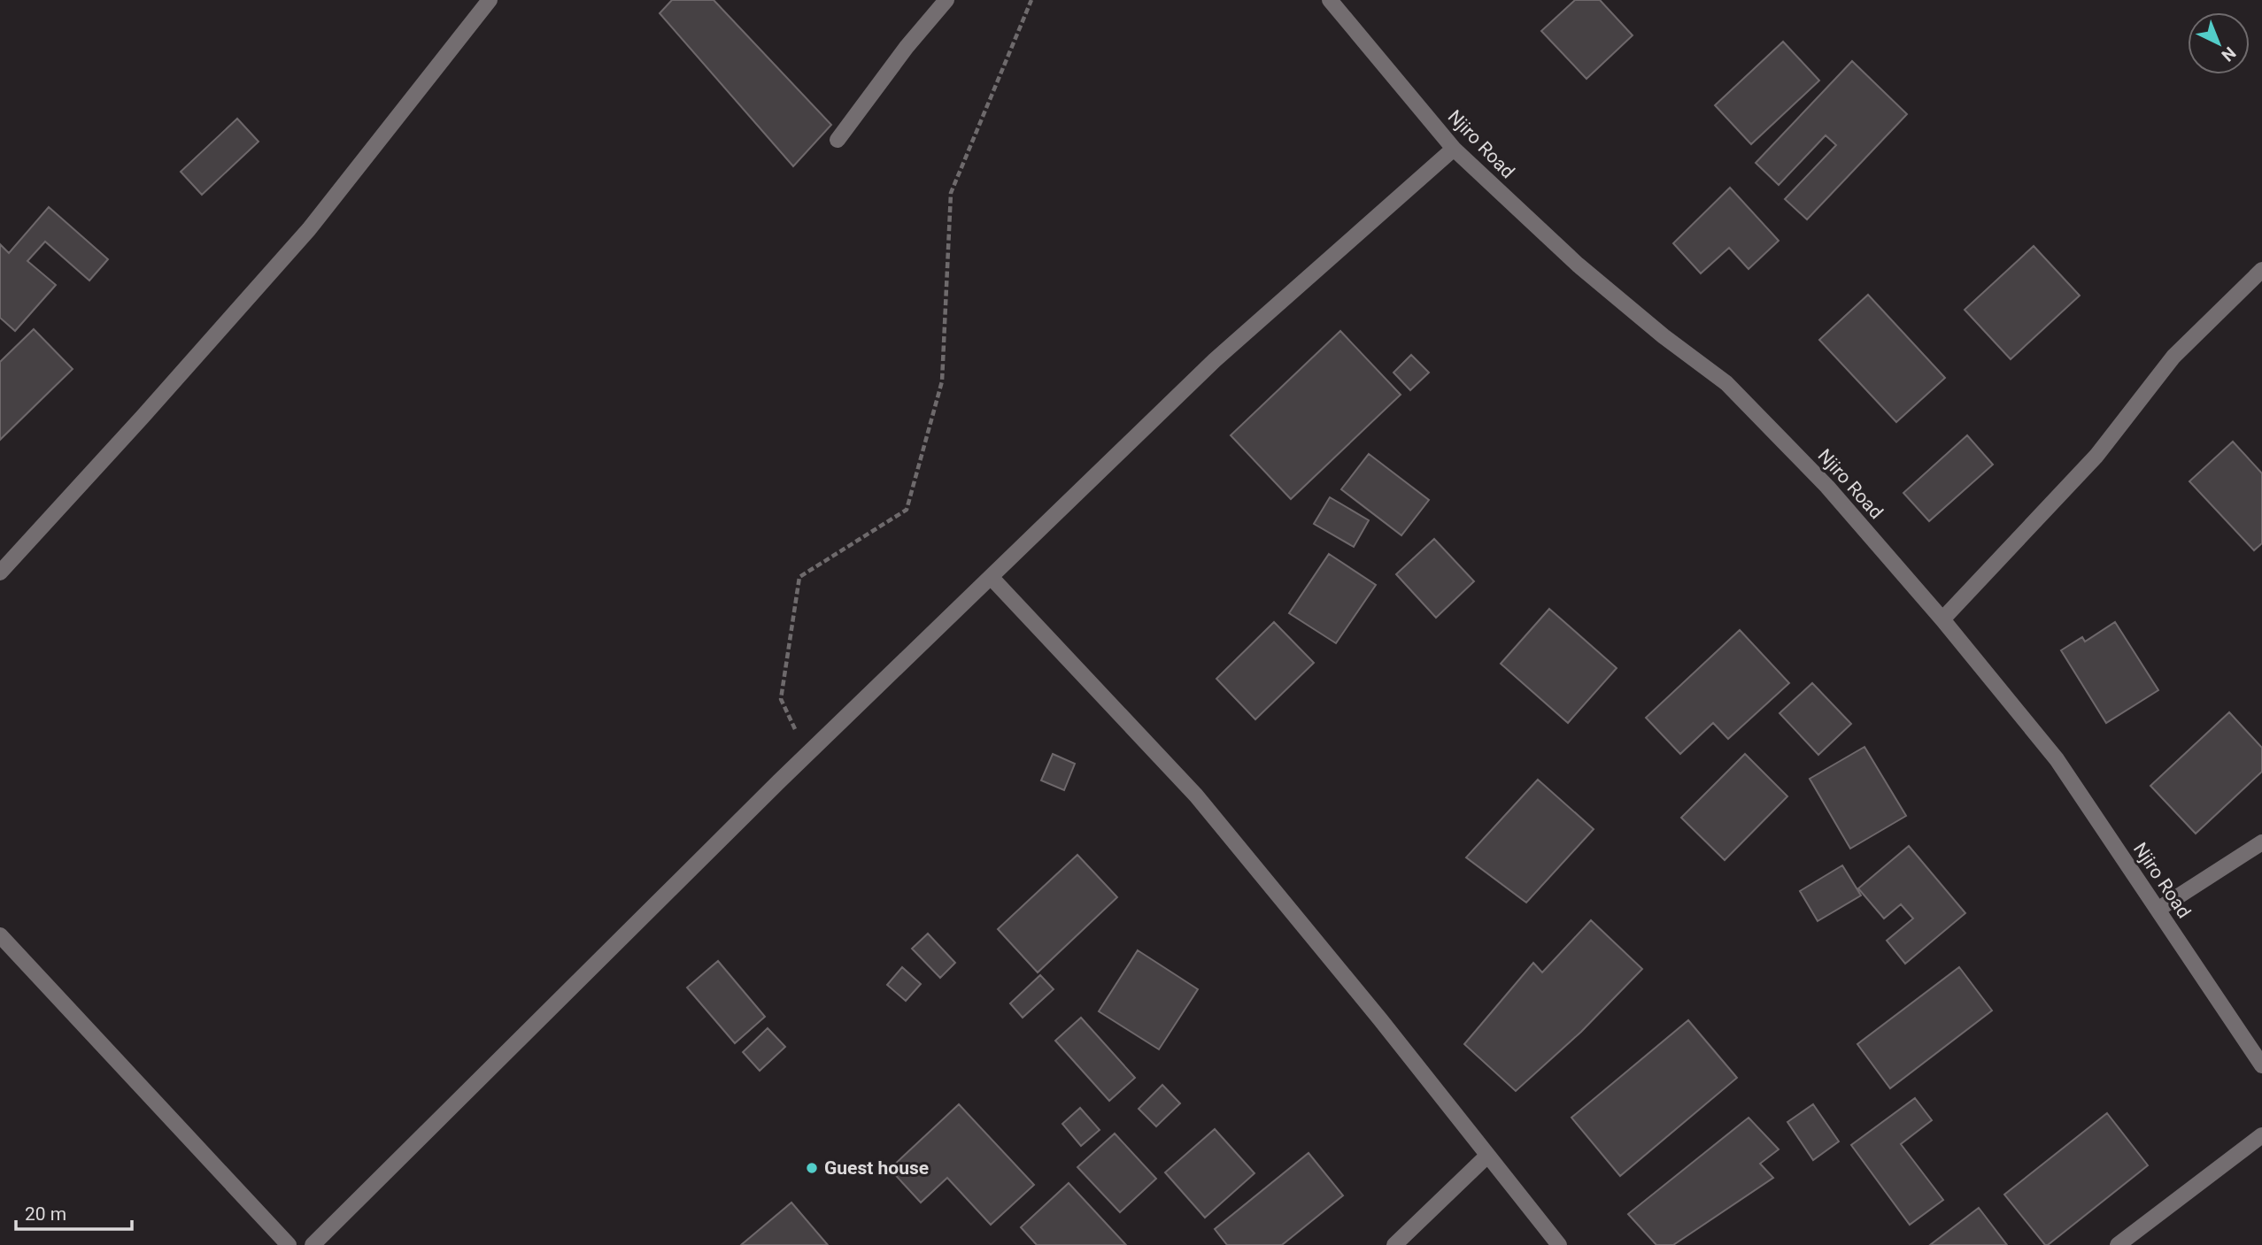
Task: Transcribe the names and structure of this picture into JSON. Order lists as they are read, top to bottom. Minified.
{"streets":{"street":["Njiro Road"]},"places":["Guest house"],"scale_bar":"20 m","north":"bottom right"}
